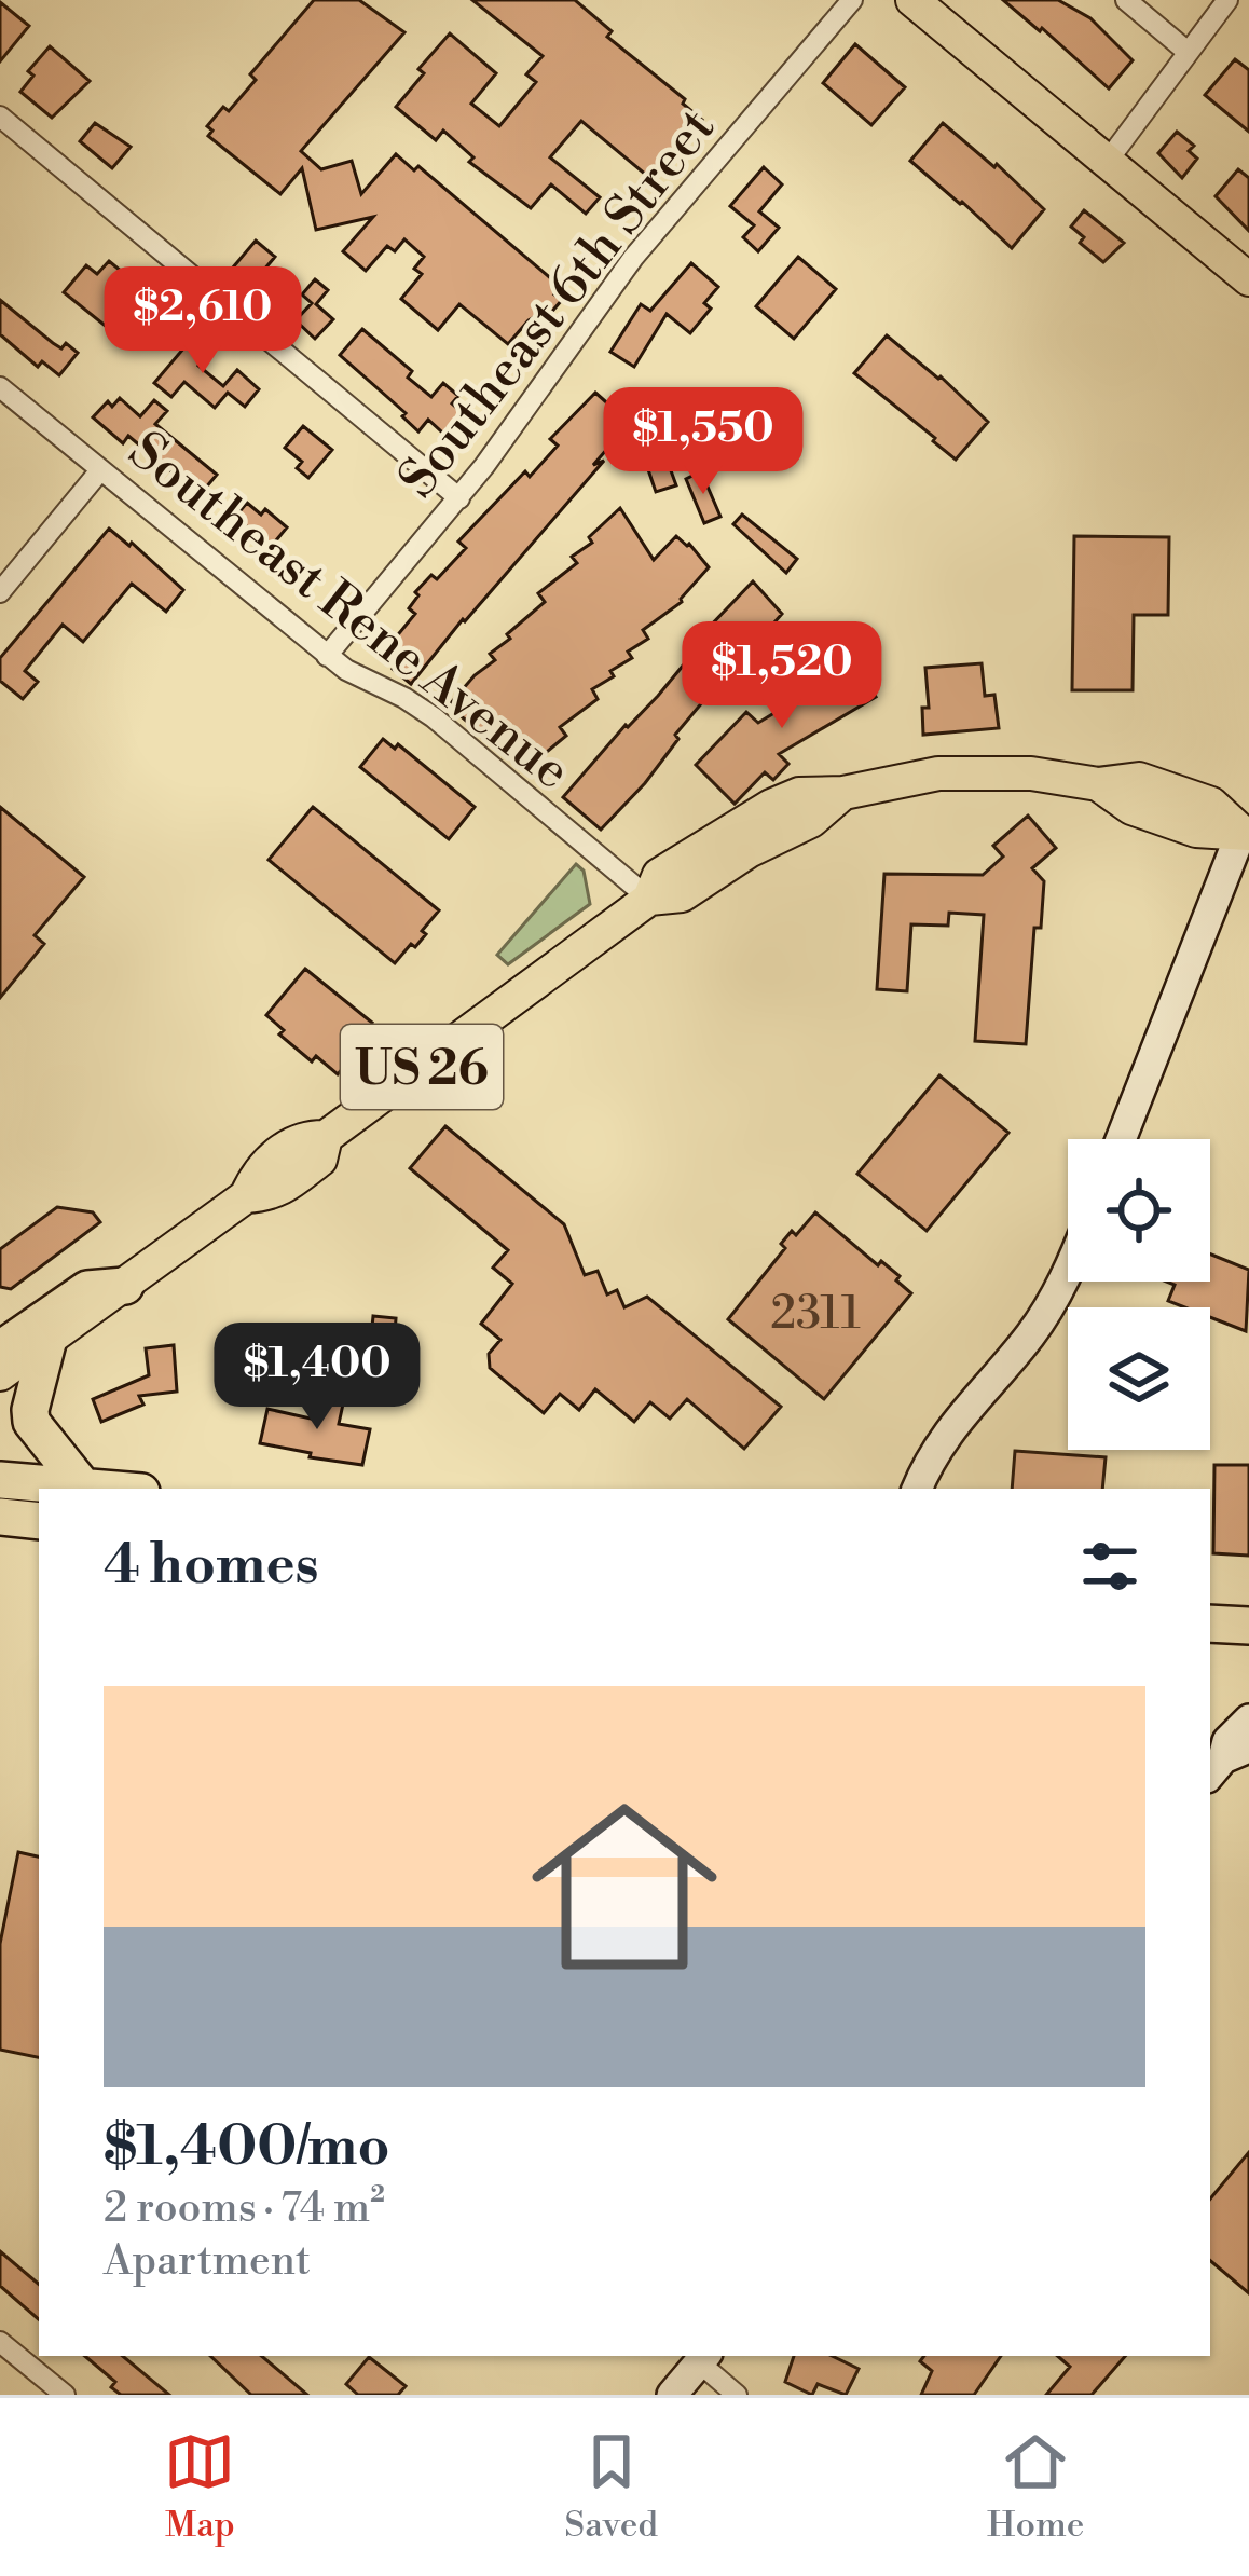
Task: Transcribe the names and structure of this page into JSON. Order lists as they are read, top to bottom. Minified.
{"streets":{"highway":["US 26"],"street":["Southeast 6th Street","Southeast Rene Avenue"]},"crossings":[["Southeast 6th Street","Southeast Rene Avenue"],["Southeast Rene Avenue","US 26"]],"house_numbers":["2311"],"page":{"price":["$2,610","$1,550","$1,520","$1,400"],"heading":"4 homes","list":[{"name":"$1,400/mo","note":"2 rooms · 74 m² · Apartment"}],"tabs":["Map","Saved","Home"]}}
